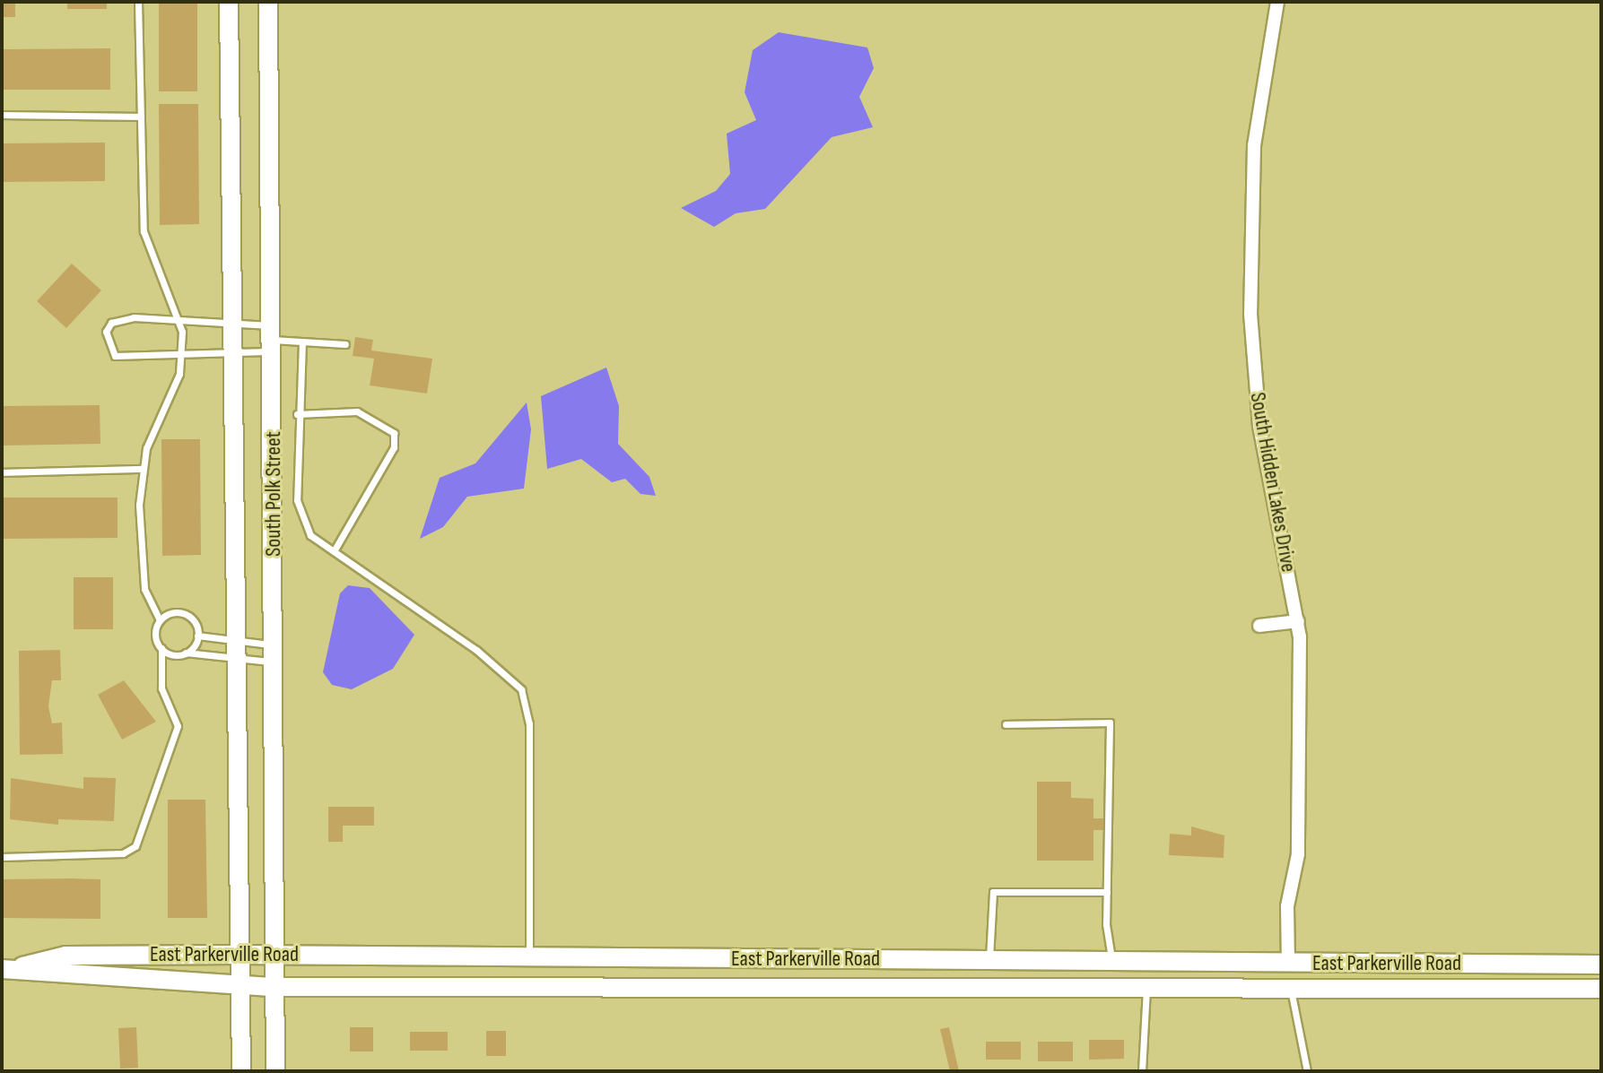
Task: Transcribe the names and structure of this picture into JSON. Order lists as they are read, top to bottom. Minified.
{"streets":{"main road":["South Polk Street","East Parkerville Road"],"street":["South Hidden Lakes Drive"]},"crossings":[["South Hidden Lakes Drive","East Parkerville Road"],["South Polk Street","East Parkerville Road"]]}
